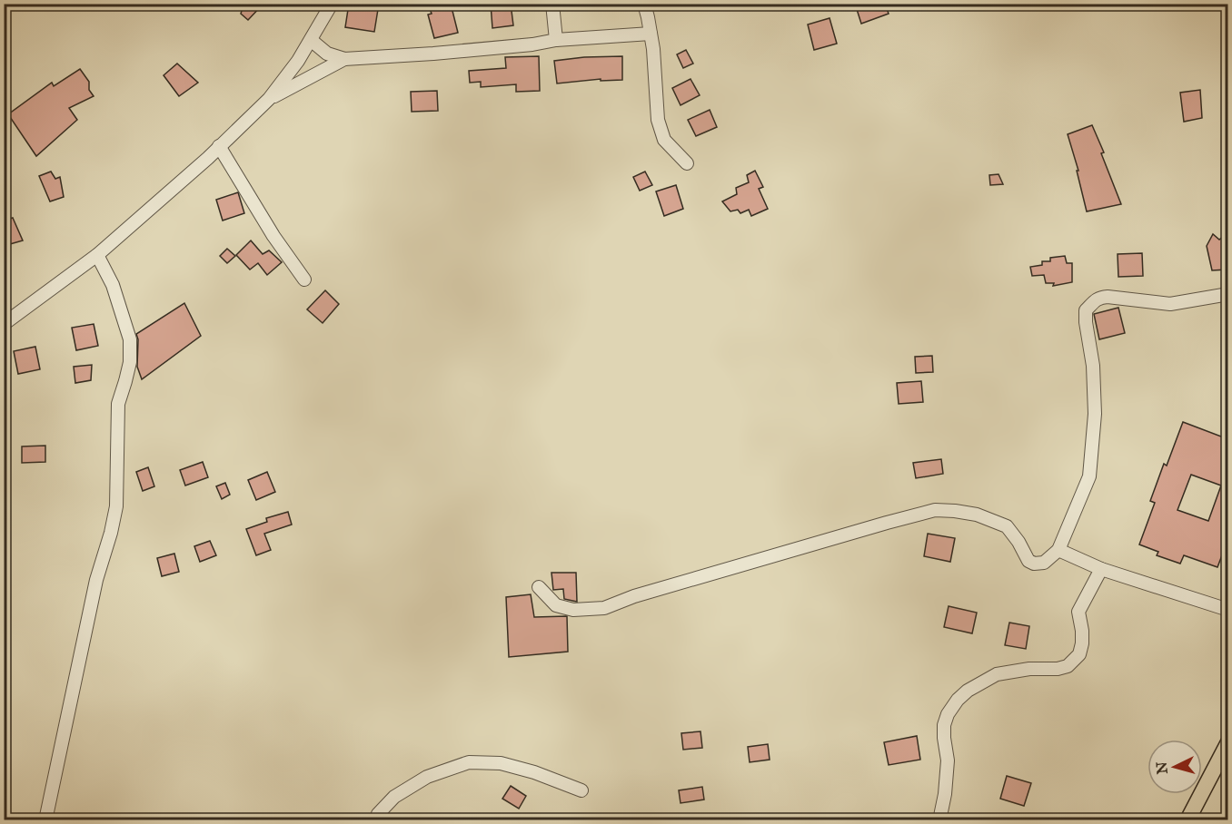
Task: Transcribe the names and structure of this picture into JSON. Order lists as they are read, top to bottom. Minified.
{"north":"left"}
